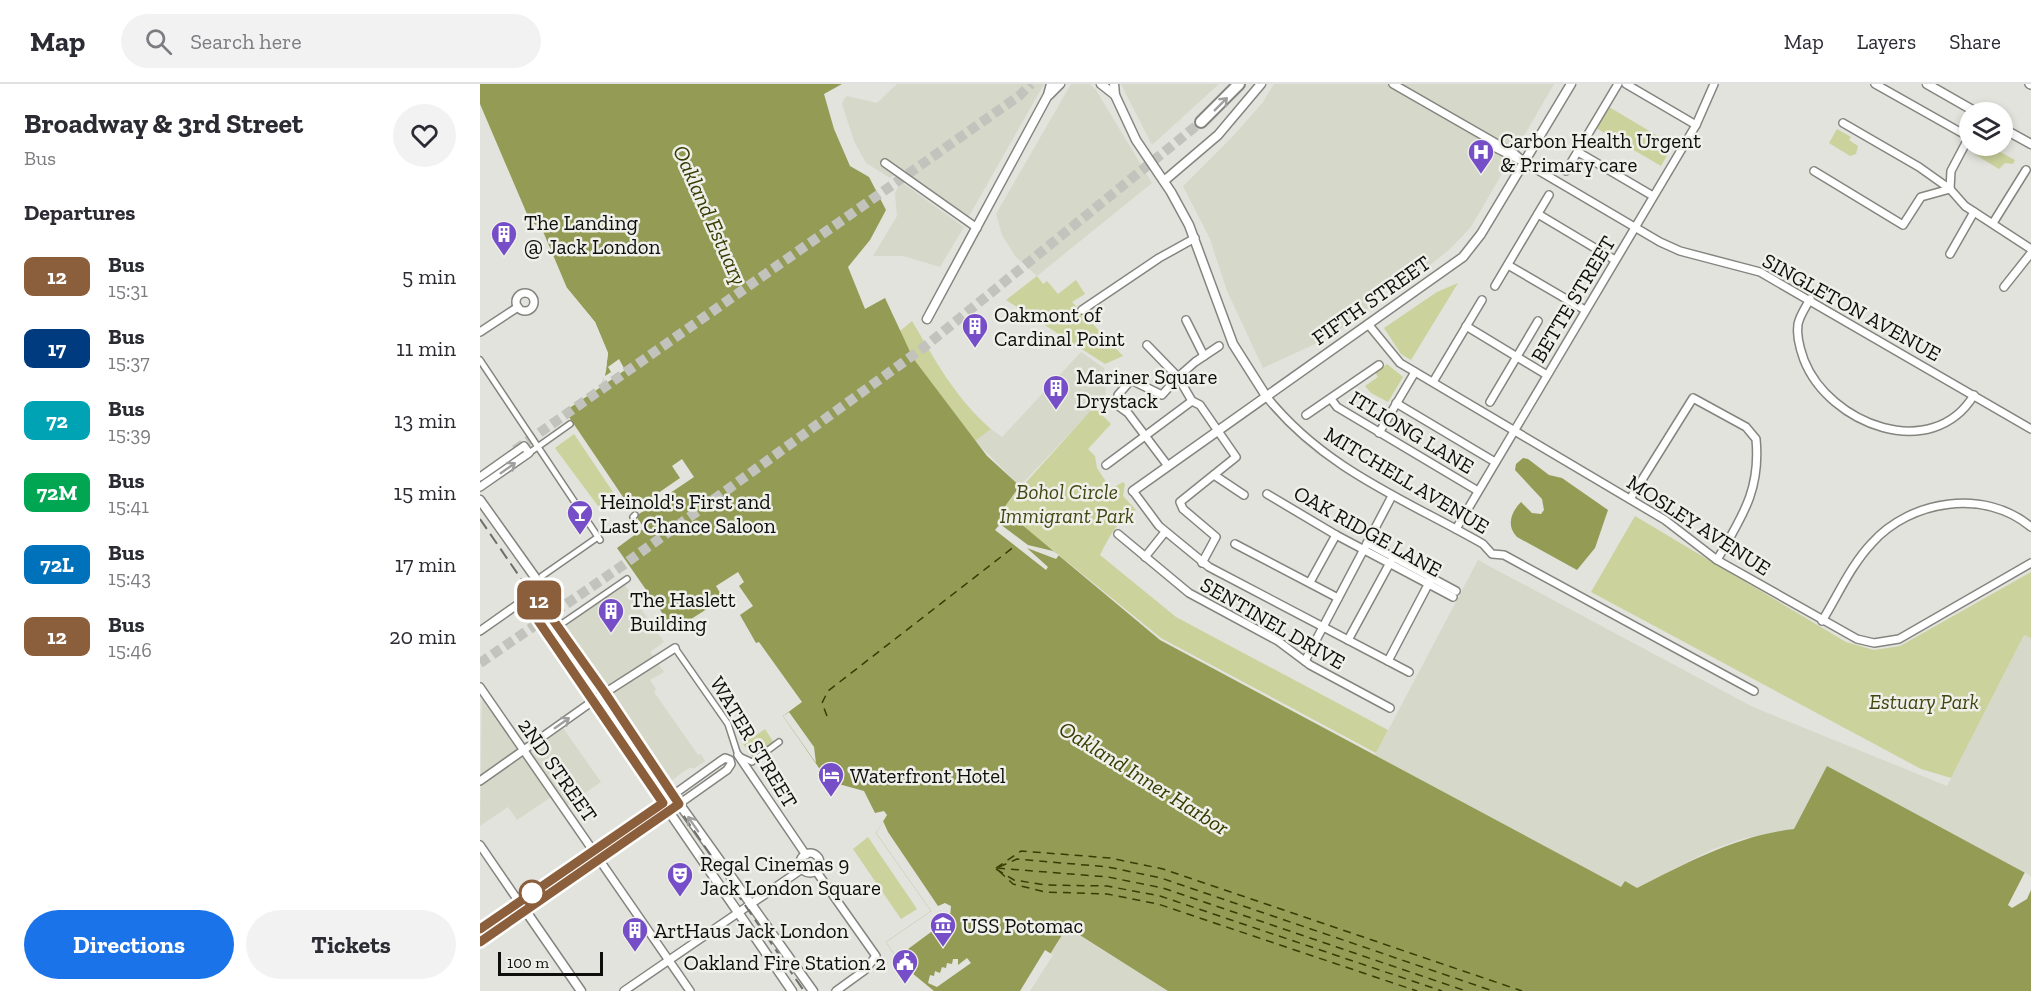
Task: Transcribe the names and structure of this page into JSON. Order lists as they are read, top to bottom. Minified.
{"streets":{"street":["BETTE STREET","FIFTH STREET","SINGLETON AVENUE","ITLIONG LANE","MITCHELL AVENUE","MOSLEY AVENUE","OAK RIDGE LANE","SENTINEL DRIVE","WATER STREET","2ND STREET"]},"crossings":[["BETTE STREET","SINGLETON AVENUE"],["BETTE STREET","ITLIONG LANE"],["BETTE STREET","MITCHELL AVENUE"],["BETTE STREET","MOSLEY AVENUE"],["FIFTH STREET","SINGLETON AVENUE"],["FIFTH STREET","MITCHELL AVENUE"],["FIFTH STREET","MOSLEY AVENUE"]],"water":["Oakland Estuary","Oakland Inner Harbor"],"parks":["Bohol Circle Immigrant Park","Estuary Park"],"places":{"hospital":["Carbon Health Urgent & Primary care"],"building":["The Landing @ Jack London","Oakmont of Cardinal Point","Mariner Square Drystack","The Haslett Building","ArtHaus Jack London"],"bar":["Heinold's First and Last Chance Saloon"],"hotel":["Waterfront Hotel"],"theatre":["Regal Cinemas 9 Jack London Square"],"museum":["USS Potomac"],"public building":["Oakland Fire Station 2"]},"lines":["bus line 12"],"scale_bar":"100 m","page":{"header":"Map","search":"Search here","nav":["Map","Layers","Share"],"heading":[["Broadway & 3rd Street","Bus"],"Departures"],"on_map":"12","list":[{"mark":"12","name":"Bus","note":"15:31","value":"5 min"},{"mark":"17","name":"Bus","note":"15:37","value":"11 min"},{"mark":"72","name":"Bus","note":"15:39","value":"13 min"},{"mark":"72M","name":"Bus","note":"15:41","value":"15 min"},{"mark":"72L","name":"Bus","note":"15:43","value":"17 min"},{"mark":"12","name":"Bus","note":"15:46","value":"20 min"}],"buttons":["Directions","Tickets"],"scale":"100 m"}}
